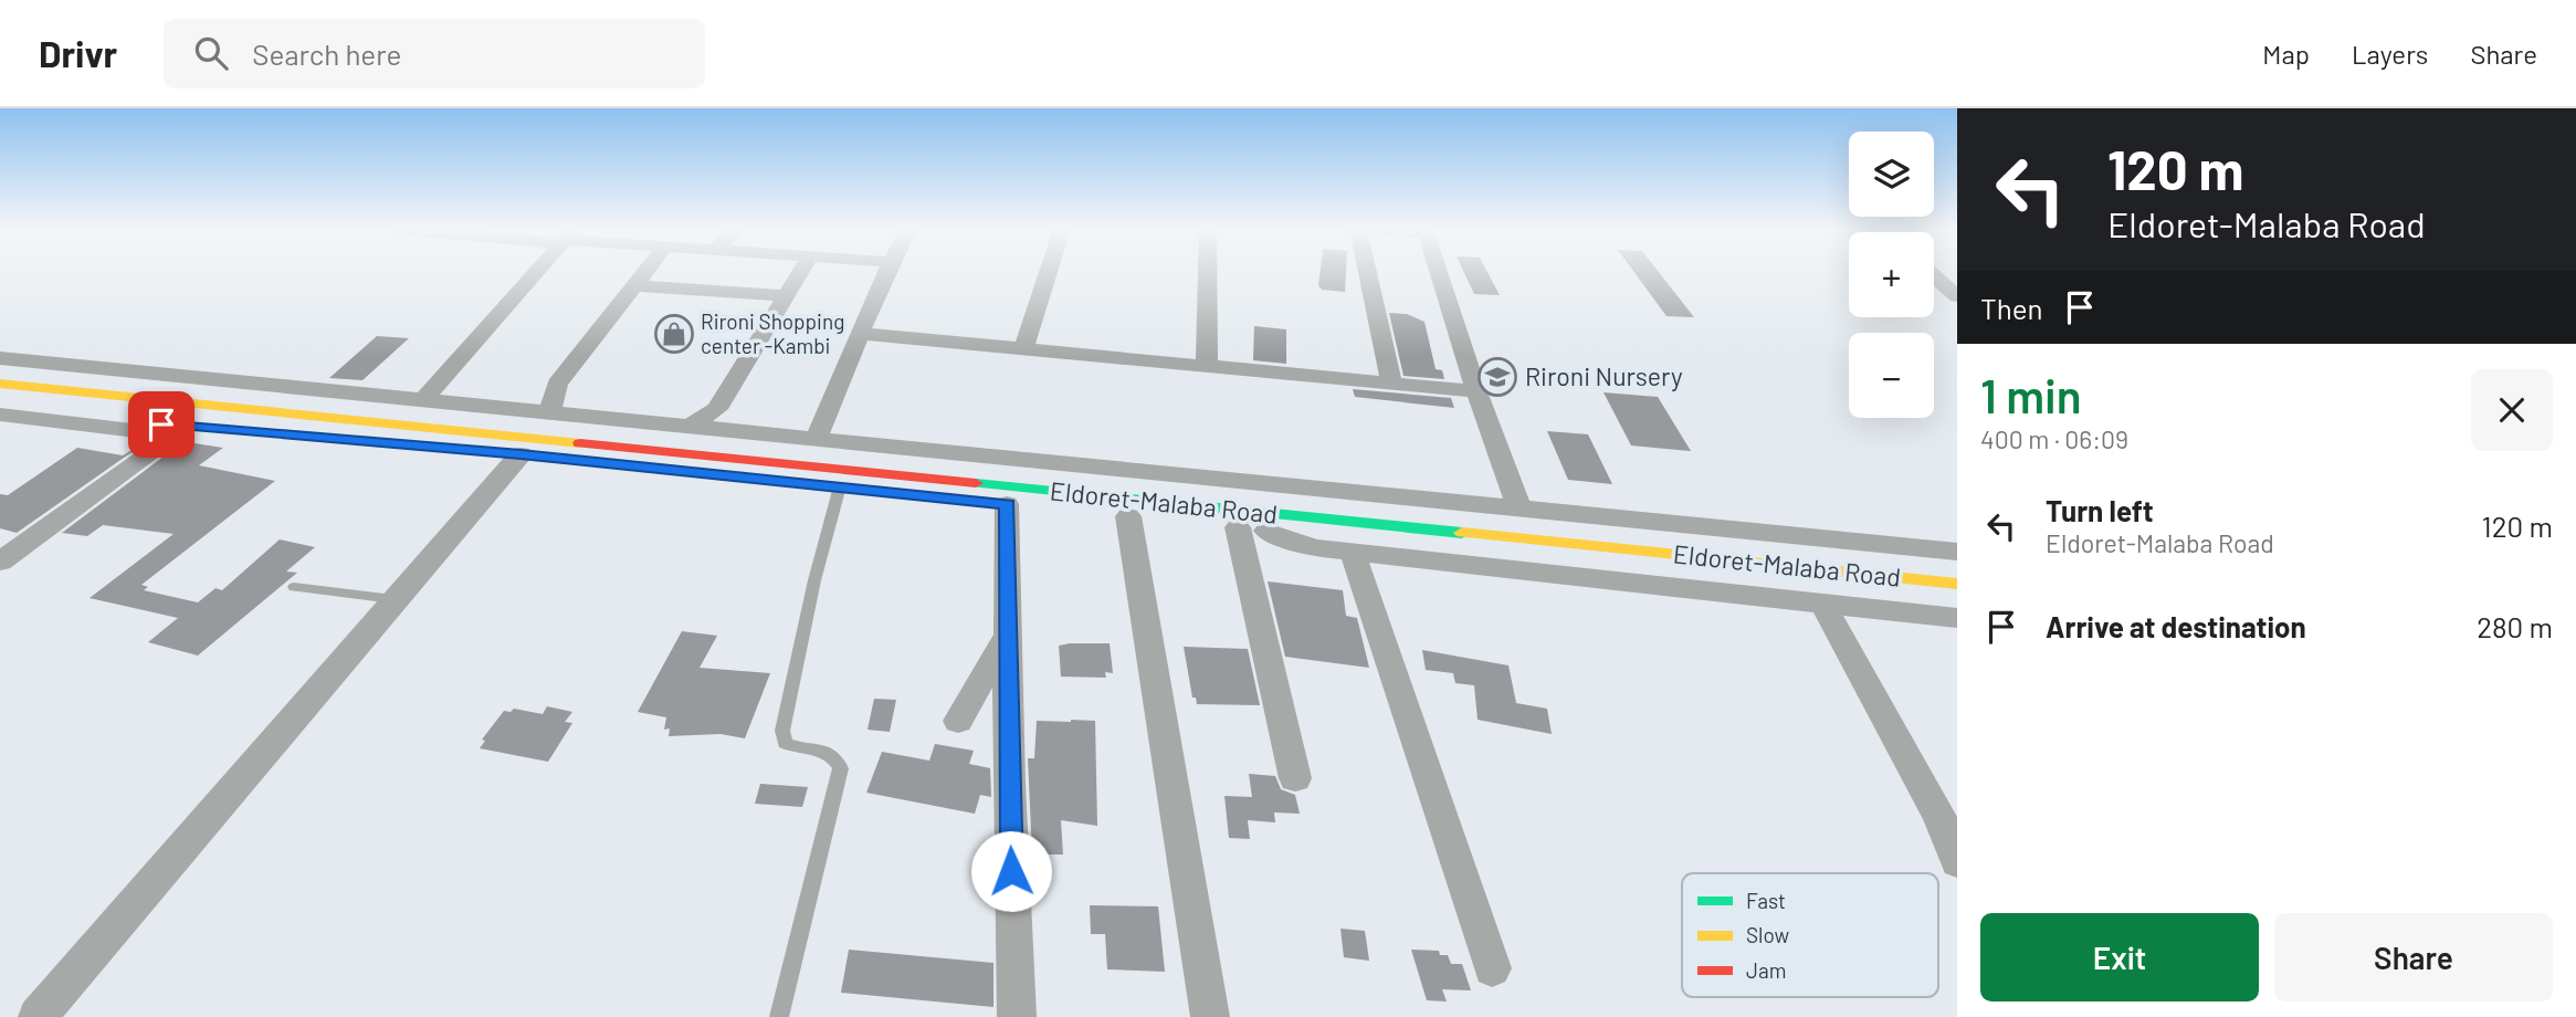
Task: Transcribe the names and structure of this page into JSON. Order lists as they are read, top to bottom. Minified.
{"streets":{"highway":["Eldoret-Malaba Road"]},"places":{"shop":["Rironi Shopping center -Kambi"],"school or university":["Rironi Nursery"]},"legend":["Fast","Slow","Jam"],"page":{"header":"Drivr","search":"Search here","nav":["Map","Layers","Share"],"turn":["120 m","Eldoret-Malaba Road"],"map_buttons":["+","−"],"then":"Then","heading":["1 min","400 m · 06:09"],"list":[{"name":"Turn left","note":"Eldoret-Malaba Road","value":"120 m"},{"name":"Arrive at destination","value":"280 m"}],"buttons":["Exit","Share"]}}
